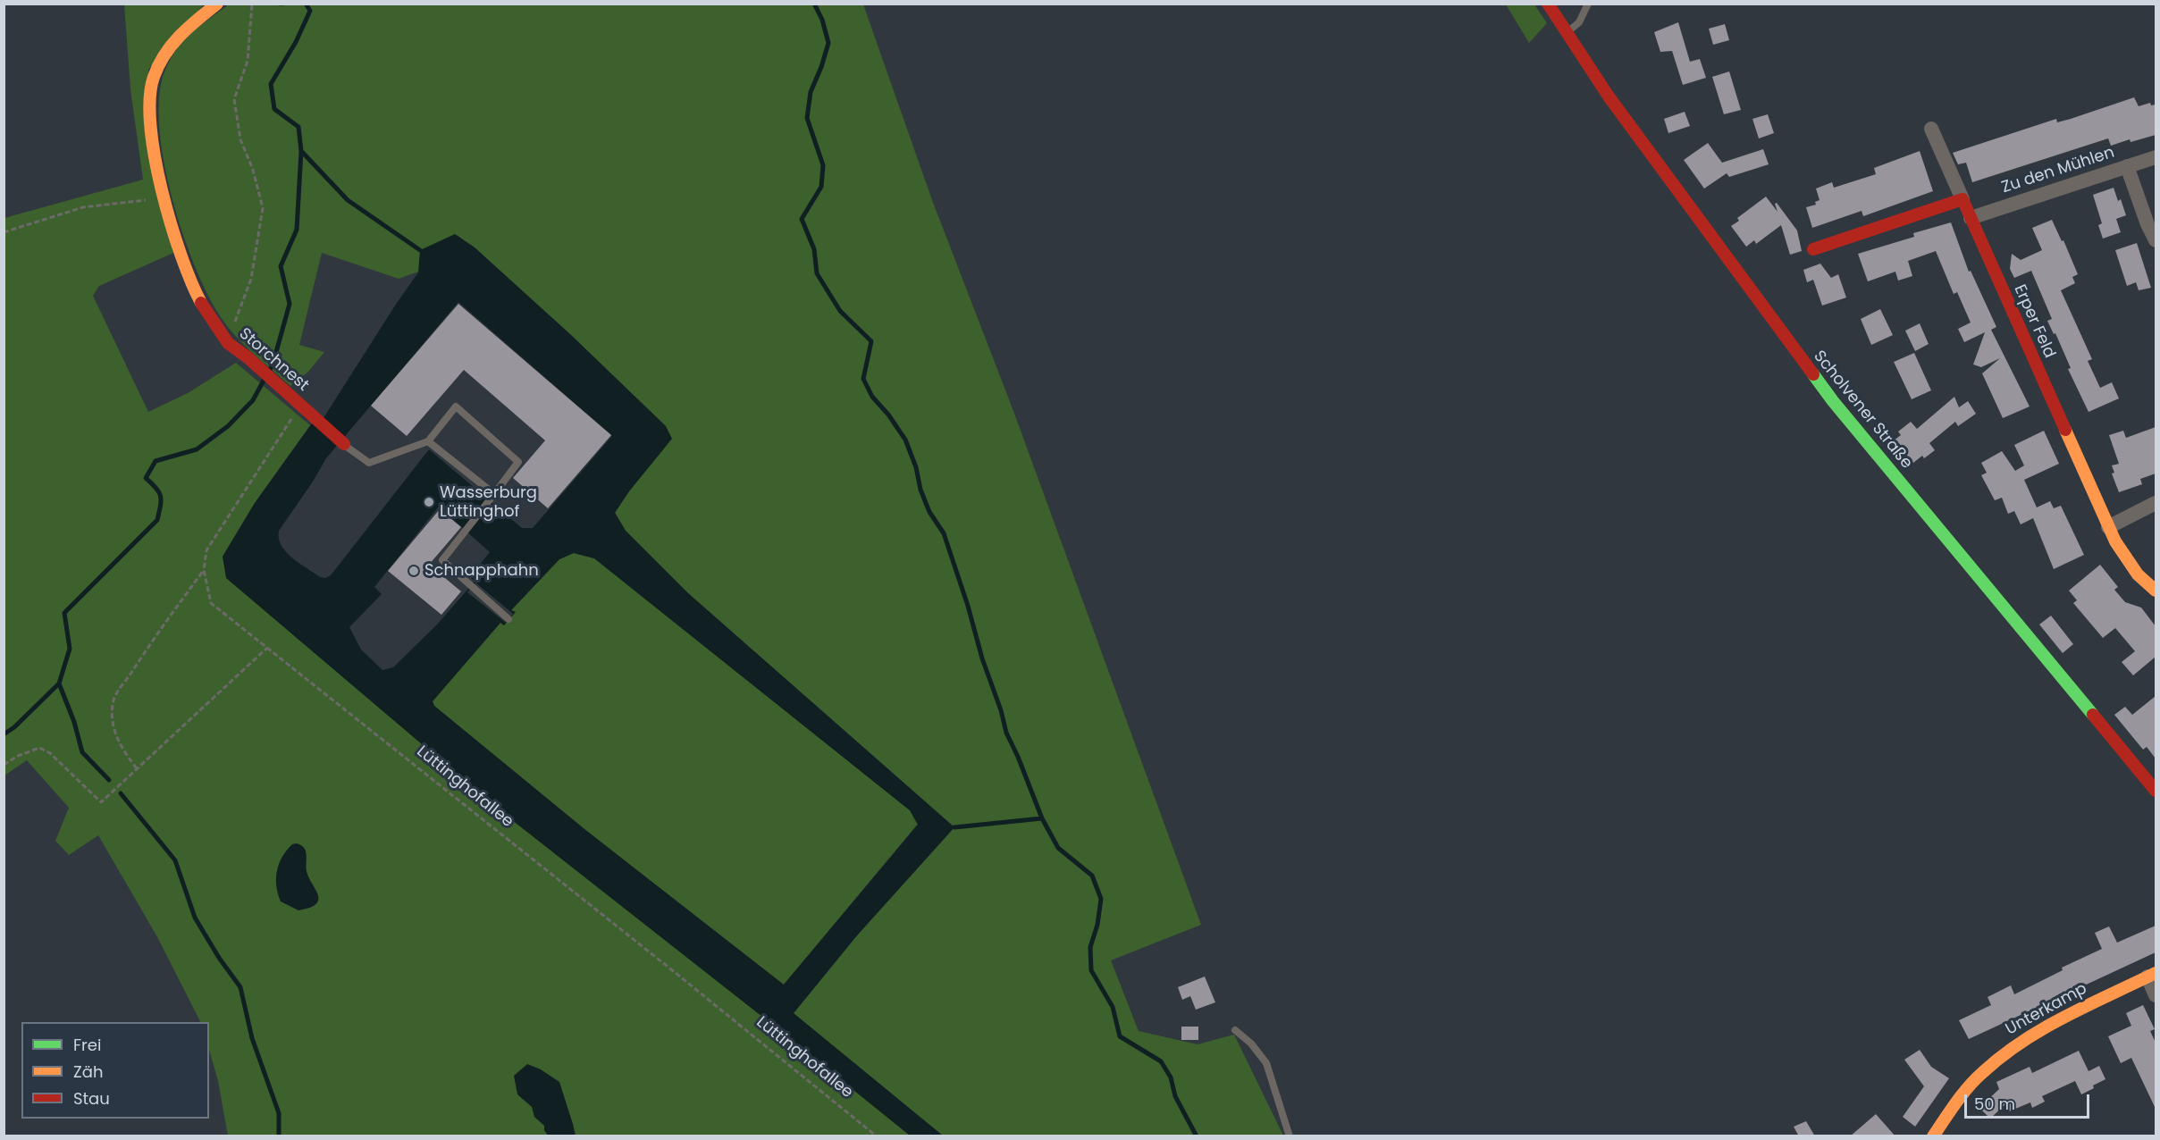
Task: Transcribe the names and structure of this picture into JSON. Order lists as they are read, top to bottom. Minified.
{"streets":{"street":["Zu den Mühlen","Erper Feld","Storchnest","Scholvener Straße","Unterkamp"],"path":["Lüttinghofallee"]},"crossings":[["Zu den Mühlen","Erper Feld"],["Storchnest","Lüttinghofallee"]],"places":["Wasserburg Lüttinghof","Schnapphahn"],"legend":["Frei","Zäh","Stau"],"scale_bar":"50 m"}
